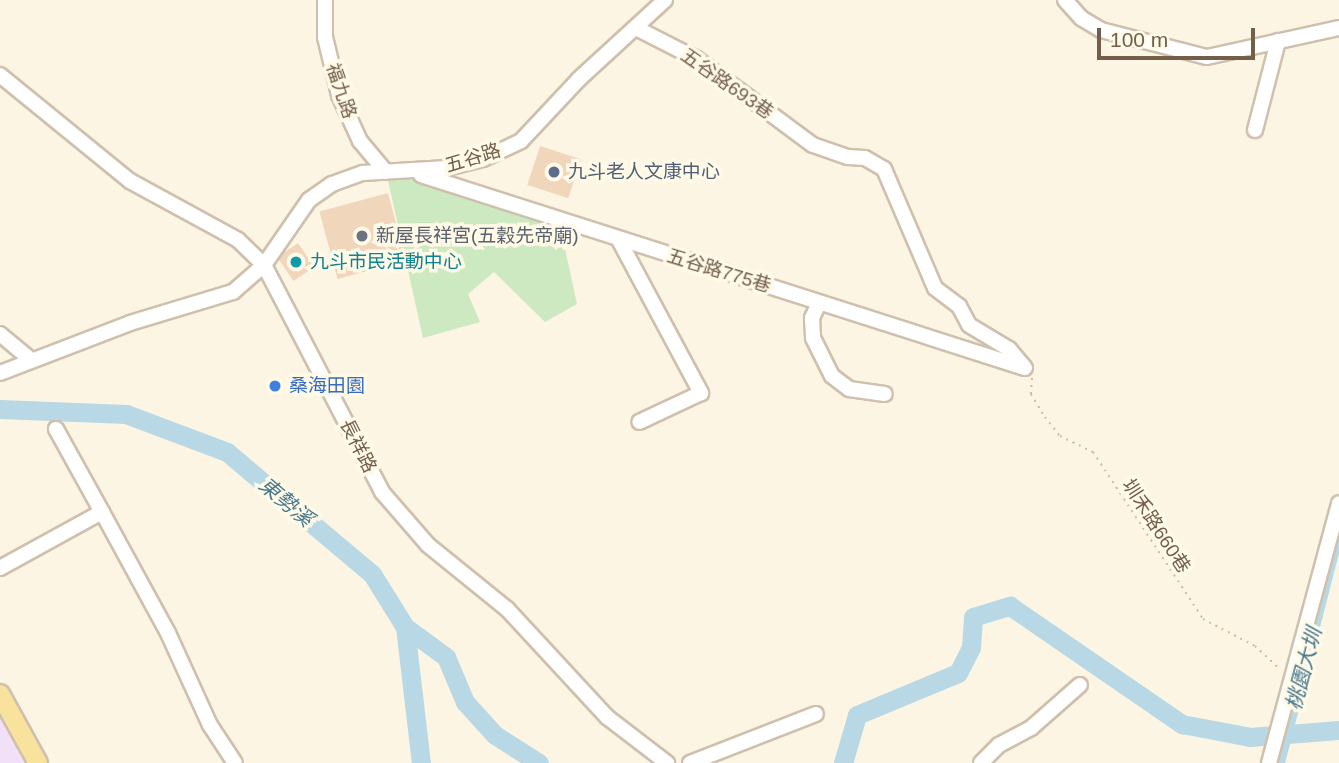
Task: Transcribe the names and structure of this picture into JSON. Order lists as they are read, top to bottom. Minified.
{"streets":{"street":["五谷路693巷","福九路","五谷路","五谷路775巷","長祥路"],"path":["圳禾路660巷"]},"crossings":[["五谷路693巷","五谷路"],["五谷路693巷","五谷路775巷"],["五谷路693巷","圳禾路660巷"],["福九路","五谷路"],["五谷路","五谷路775巷"],["五谷路","長祥路"],["五谷路775巷","圳禾路660巷"]],"water":["東勢溪","桃園大圳"],"places":["九斗老人文康中心","新屋長祥宮(五穀先帝廟)","九斗市民活動中心","桑海田園"],"scale_bar":"100 m"}
